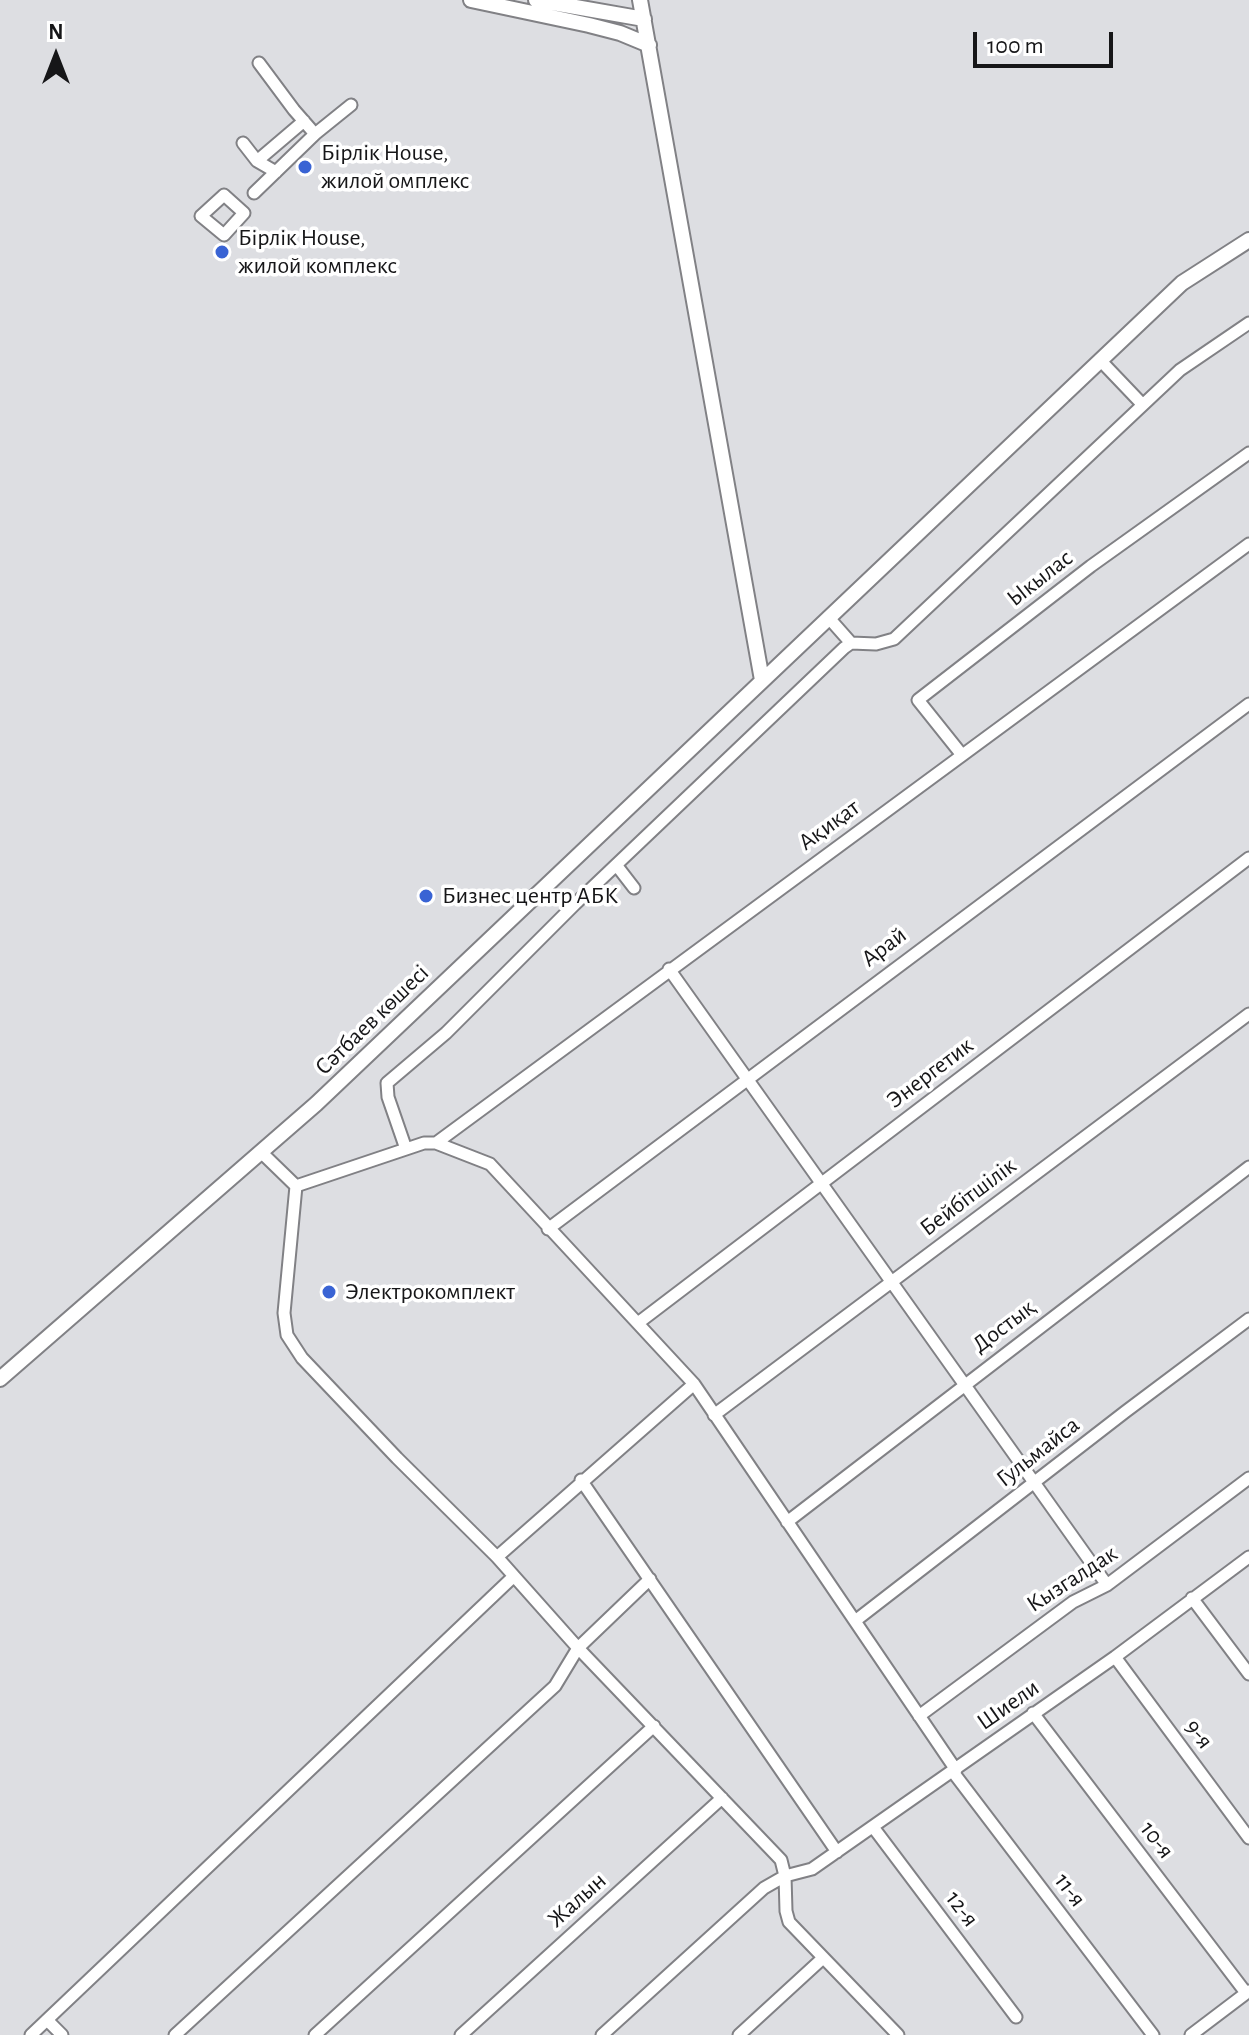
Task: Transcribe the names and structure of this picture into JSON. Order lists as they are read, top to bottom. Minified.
{"streets":{"main road":["Сәтбаев көшесі"],"street":["Ыкылас","Ақиқат","Арай","Энергетик","Бейбітшілік","Достық","Гульмайса","Кызгалдак","Шиели","9-я","10-я","11-я","Жалын","12-я"]},"crossings":[["Ыкылас","Ақиқат"],["Ақиқат","11-я"],["Арай","11-я"],["Энергетик","11-я"],["Бейбітшілік","11-я"],["Достық","11-я"],["Гульмайса","11-я"],["Кызгалдак","11-я"],["Шиели","9-я"],["Шиели","10-я"],["Шиели","11-я"],["Шиели","12-я"]],"places":["Бірлік House, жилой омплекс","Бірлік House, жилой комплекс","Бизнес центр АБК","Электрокомплект"],"scale_bar":"100 m","north":"top"}
